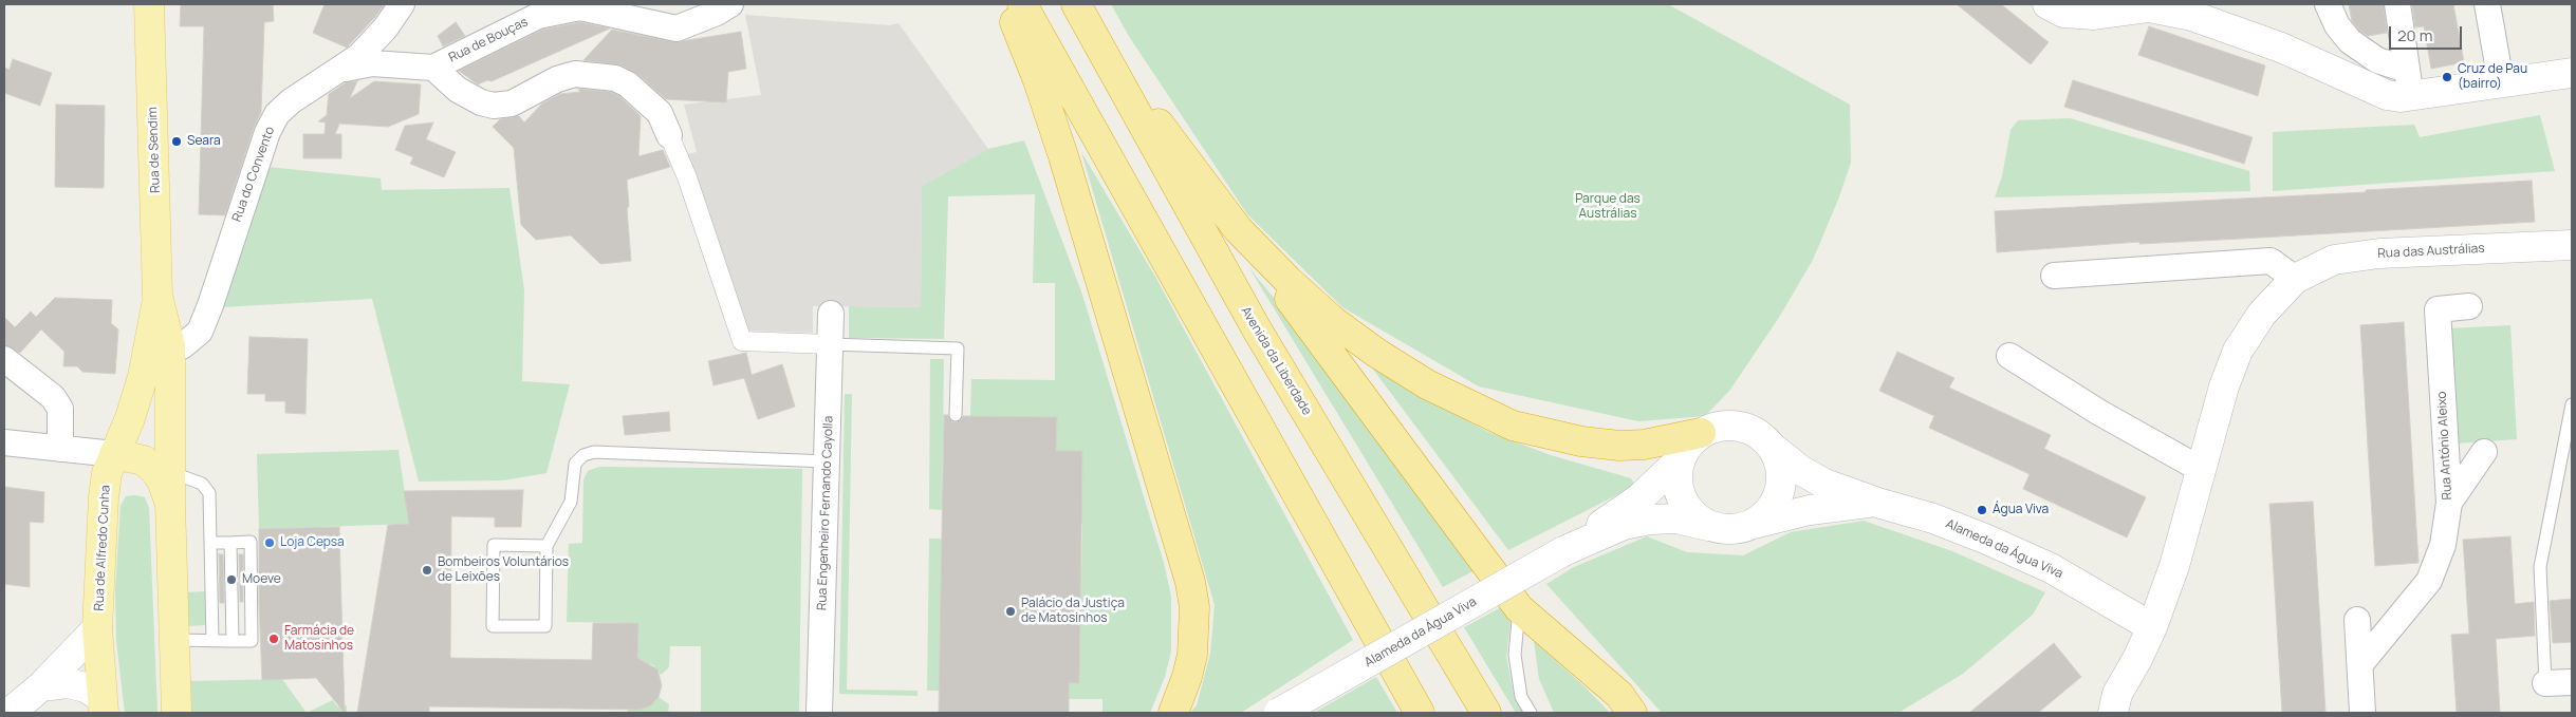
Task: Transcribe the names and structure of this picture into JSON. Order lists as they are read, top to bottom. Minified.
{"streets":{"highway":["Avenida da Liberdade"],"main road":["Rua de Sendim","Rua de Alfredo Cunha"],"street":["Rua de Bouças","Rua do Convento","Rua das Austrálias","Rua António Aleixo","Rua Engenheiro Fernando Cayolla","Alameda da Água Viva"]},"crossings":[["Rua de Bouças","Rua do Convento"],["Rua de Sendim","Rua do Convento"],["Rua de Sendim","Rua de Alfredo Cunha"],["Rua das Austrálias","Alameda da Água Viva"]],"parks":["Parque das Austrálias"],"places":["Cruz de Pau (bairro)","Seara","Água Viva","Loja Cepsa","Bombeiros Voluntários de Leixões","Moeve","Palácio da Justiça de Matosinhos","Farmácia de Matosinhos"],"scale_bar":"20 m"}
